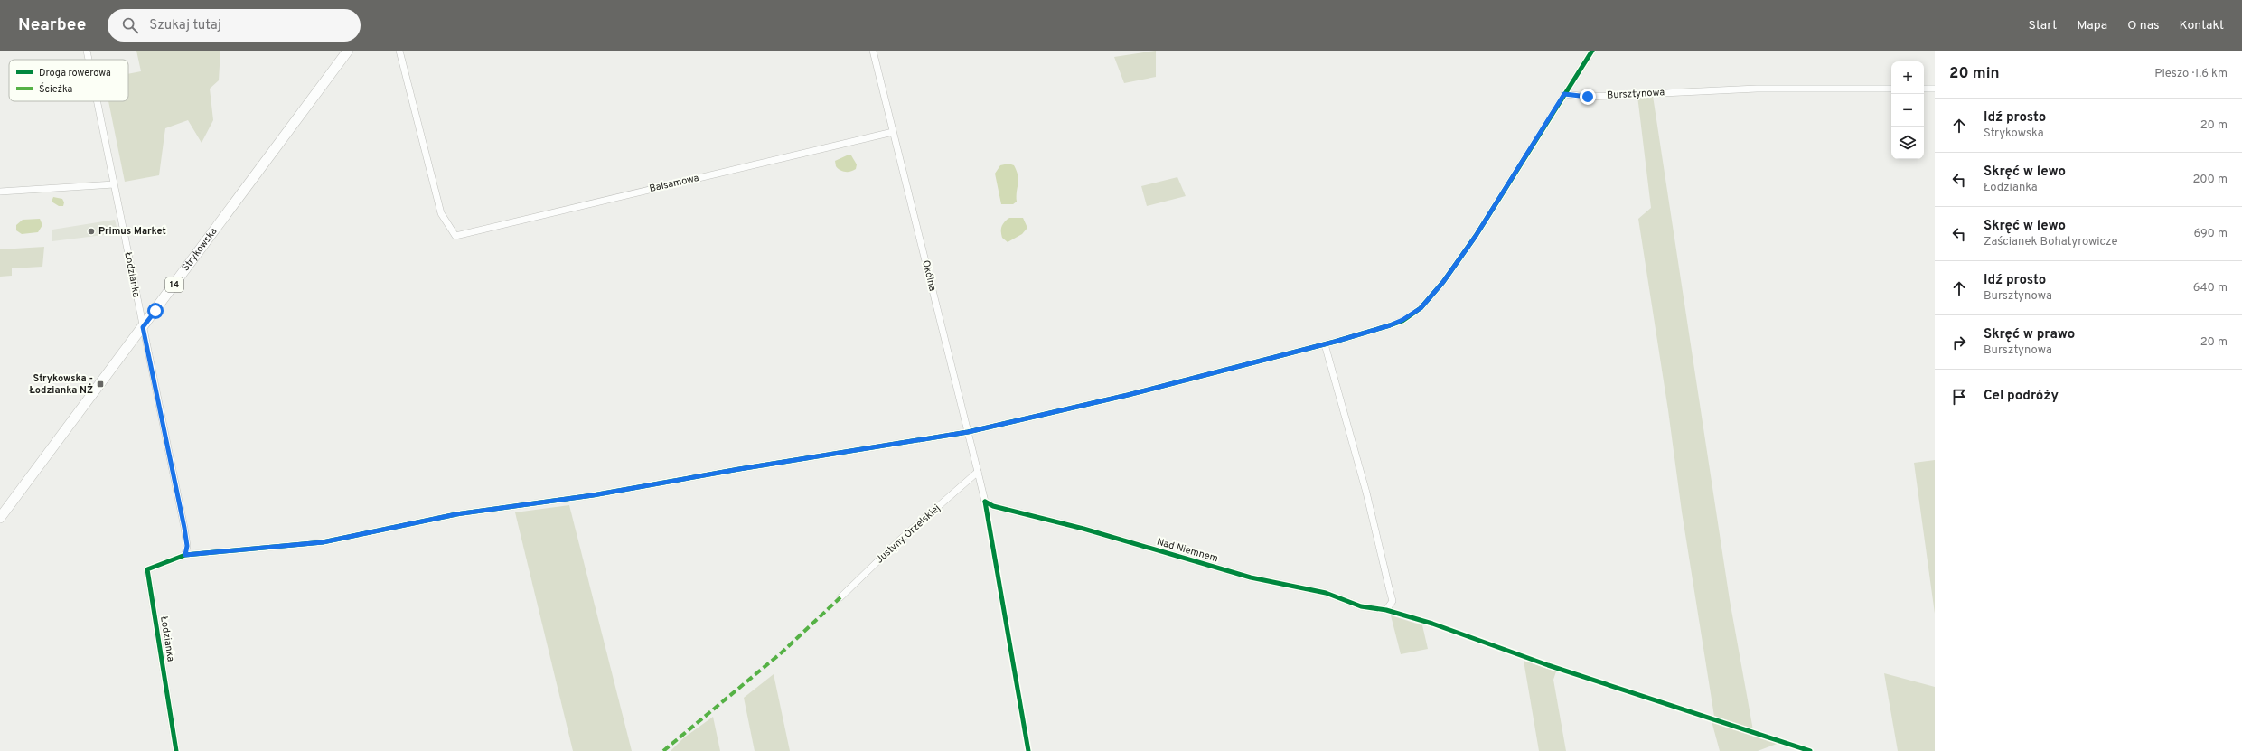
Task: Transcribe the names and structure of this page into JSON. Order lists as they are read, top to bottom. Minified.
{"streets":{"main road":["Strykowska","14"],"street":["Bursztynowa","Balsamowa","Łodzianka","Okólna","Justyny Orzelskiej","Nad Niemnem"]},"crossings":[["Balsamowa","Okólna"],["Strykowska","Łodzianka"],["Okólna","Justyny Orzelskiej"],["Okólna","Nad Niemnem"]],"places":{"other":["Primus Market"],"transit":["Strykowska - Łodzianka NŻ"]},"legend":["Droga rowerowa","Ścieżka"],"page":{"header":"Nearbee","search":"Szukaj tutaj","nav":["Start","Mapa","O nas","Kontakt"],"heading":["20 min","Pieszo · 1.6 km"],"map_buttons":["+","−"],"list":[["Idź prosto","Strykowska","20 m"],["Skręć w lewo","Łodzianka","200 m"],["Skręć w lewo","Zaścianek Bohatyrowicze","690 m"],["Idź prosto","Bursztynowa","640 m"],["Skręć w prawo","Bursztynowa","20 m"],"Cel podróży"]}}
